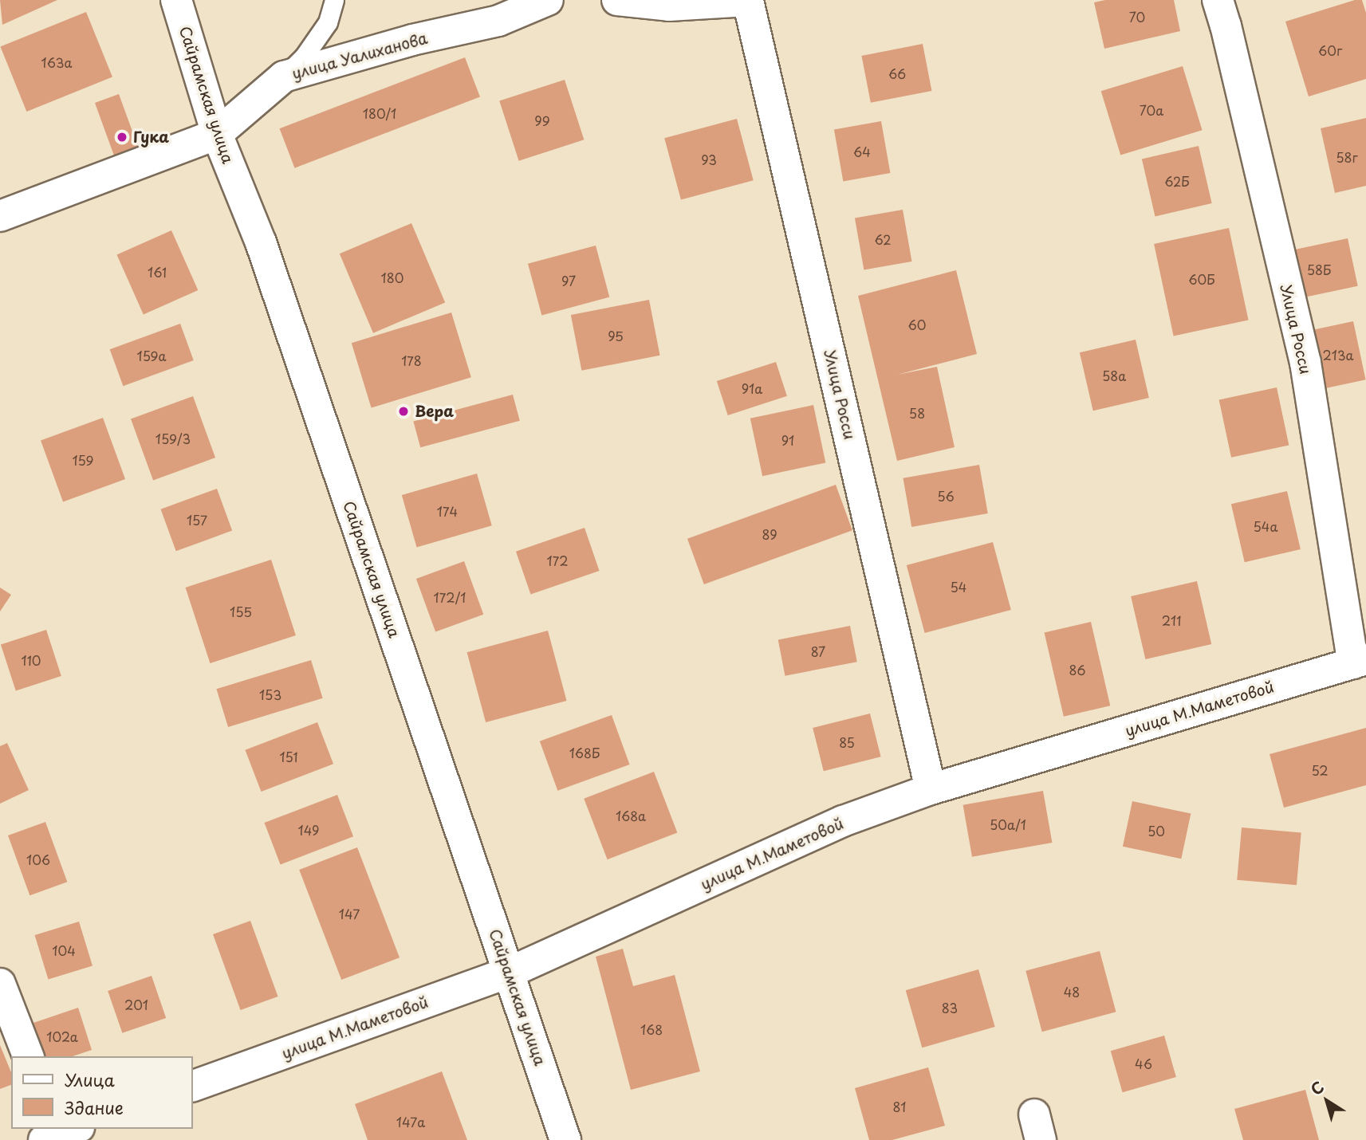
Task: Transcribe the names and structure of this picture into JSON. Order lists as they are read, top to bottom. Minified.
{"streets":{"street":["улица Уалиханова","Сайрамская улица","Улица Росси","улица М.Маметовой"]},"crossings":[["улица Уалиханова","Сайрамская улица"],["Сайрамская улица","улица М.Маметовой"],["Улица Росси","улица М.Маметовой"]],"places":["Гука","Вера"],"house_numbers":["70","60г","163а","66","70а","180/1","99","64","58г","93","62Б","62","58Б","161","180","60Б","97","60","95","213а","159а","178","58а","91а","58","159/3","91","159","56","174","157","54а","89","172","54","172/1","155","211","87","110","86","153","85","168Б","151","52","168а","50а/1","149","50","106","147","104","48","201","83","168","102а","46","81","147а"],"legend":["Улица","Здание"],"north":"top left"}
